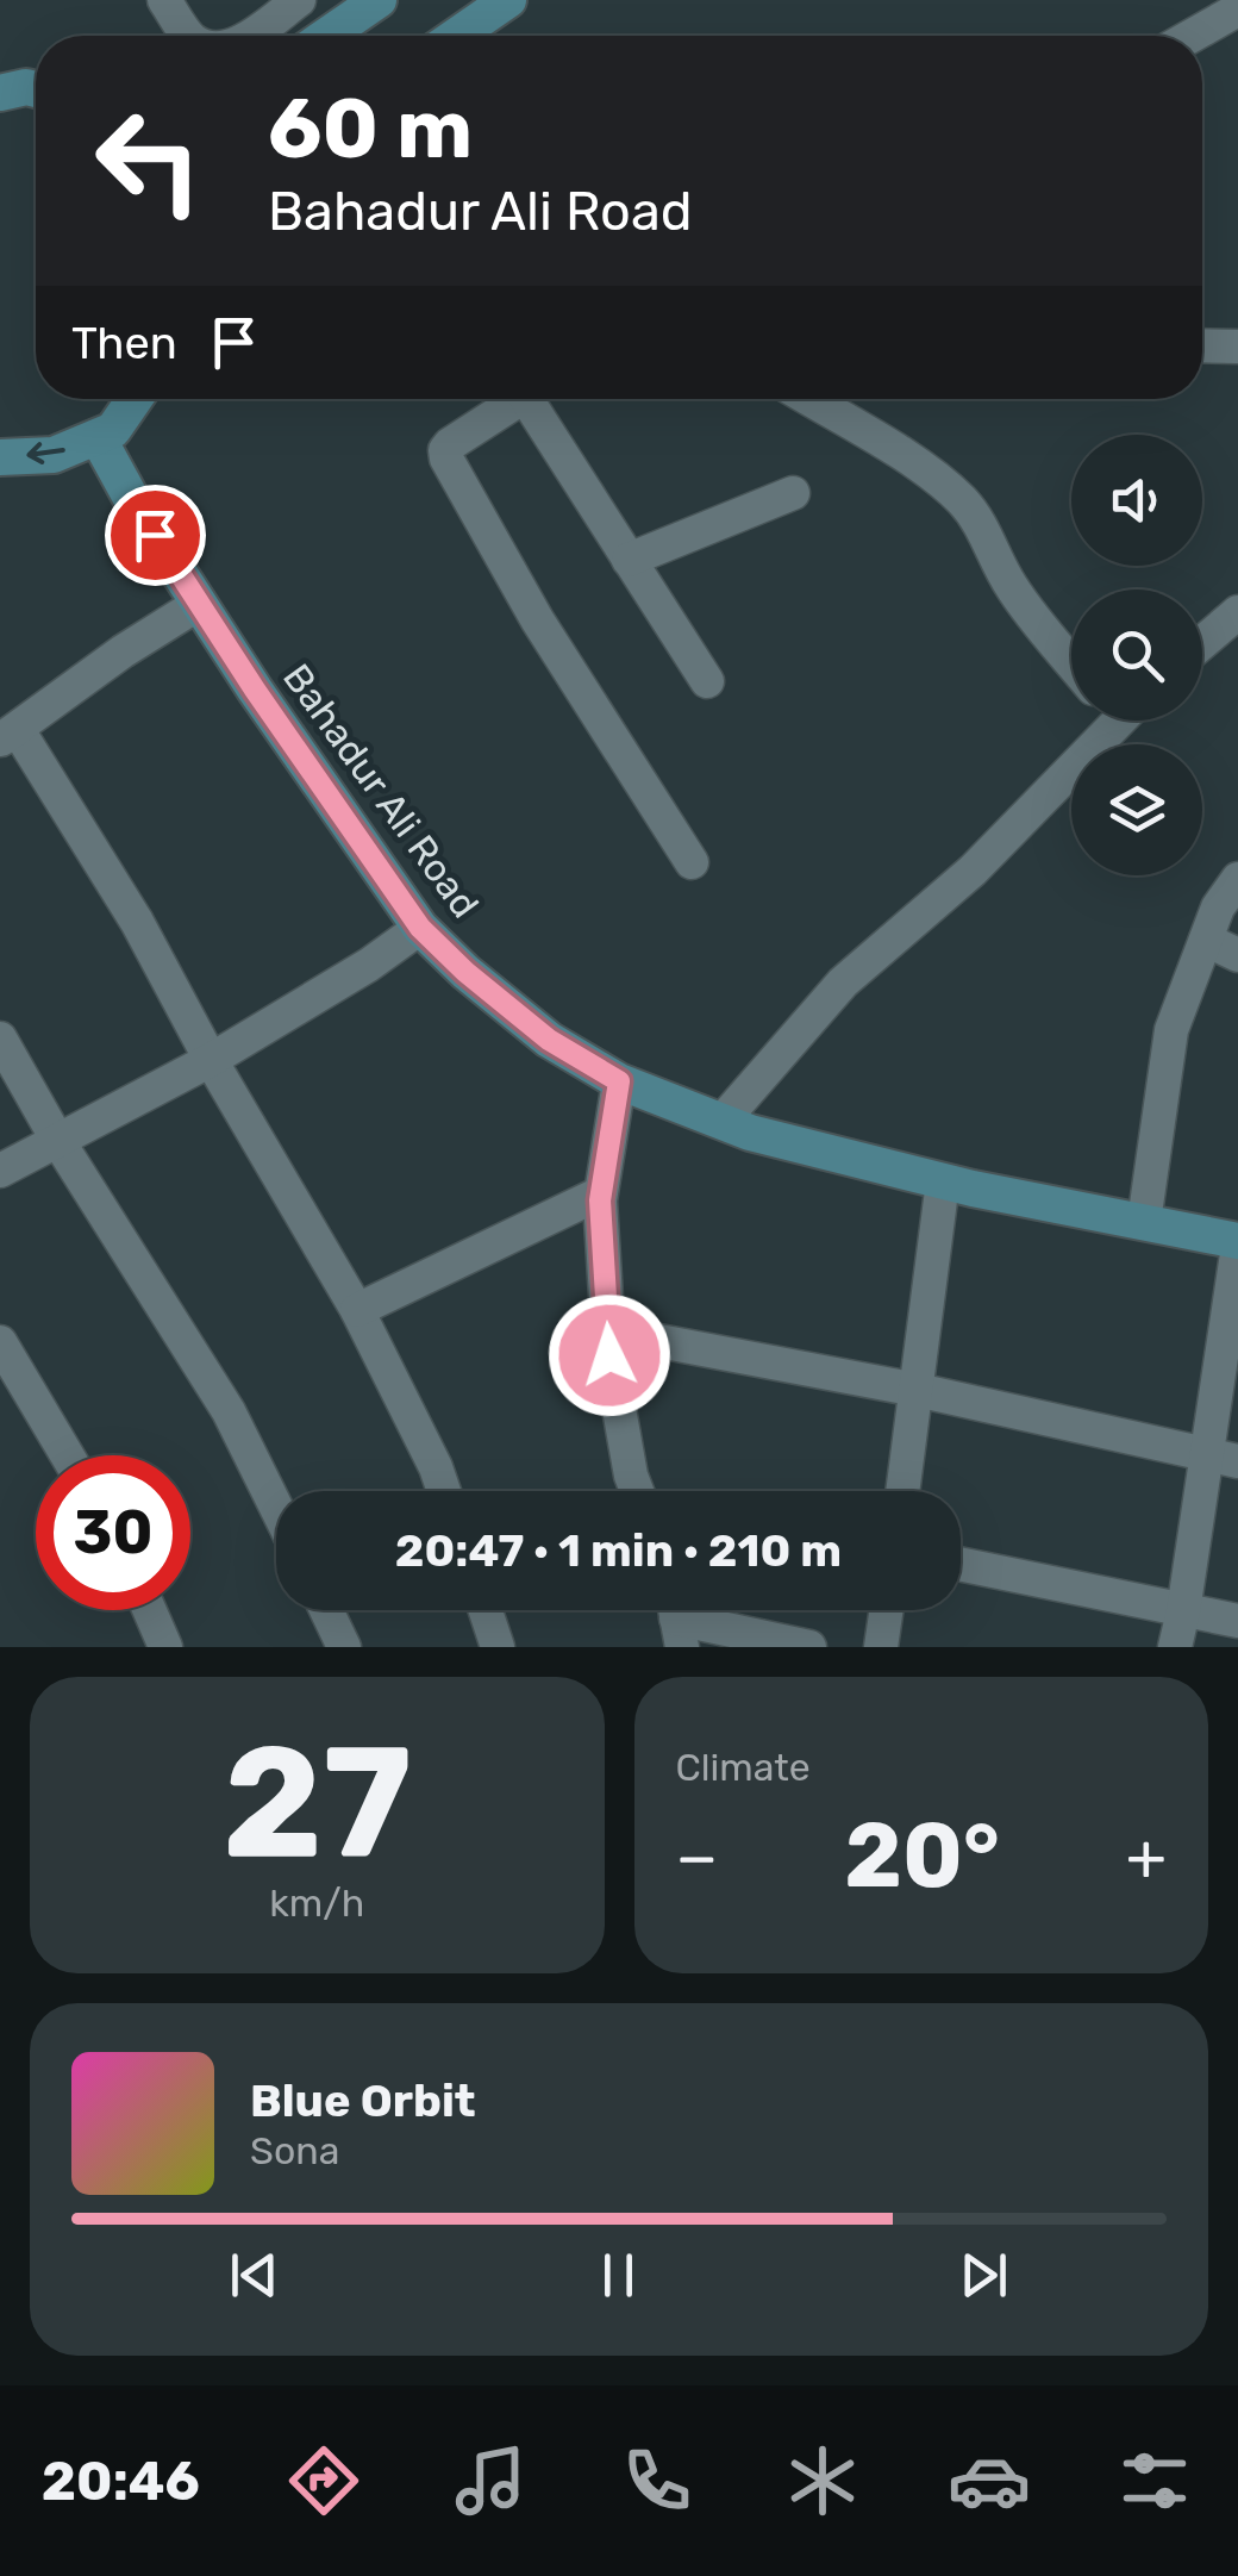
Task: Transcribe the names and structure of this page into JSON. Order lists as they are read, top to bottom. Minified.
{"streets":{"street":["Bahadur Ali Road"]},"page":{"turn":["60 m","Bahadur Ali Road"],"then":"Then","limit":"30","trip":"20:47 · 1 min · 210 m","tile":[["27","km/h"],"Climate"],"heat":["−","20°","+"],"song":["Blue Orbit","Sona"],"tabs":"20:46"}}
